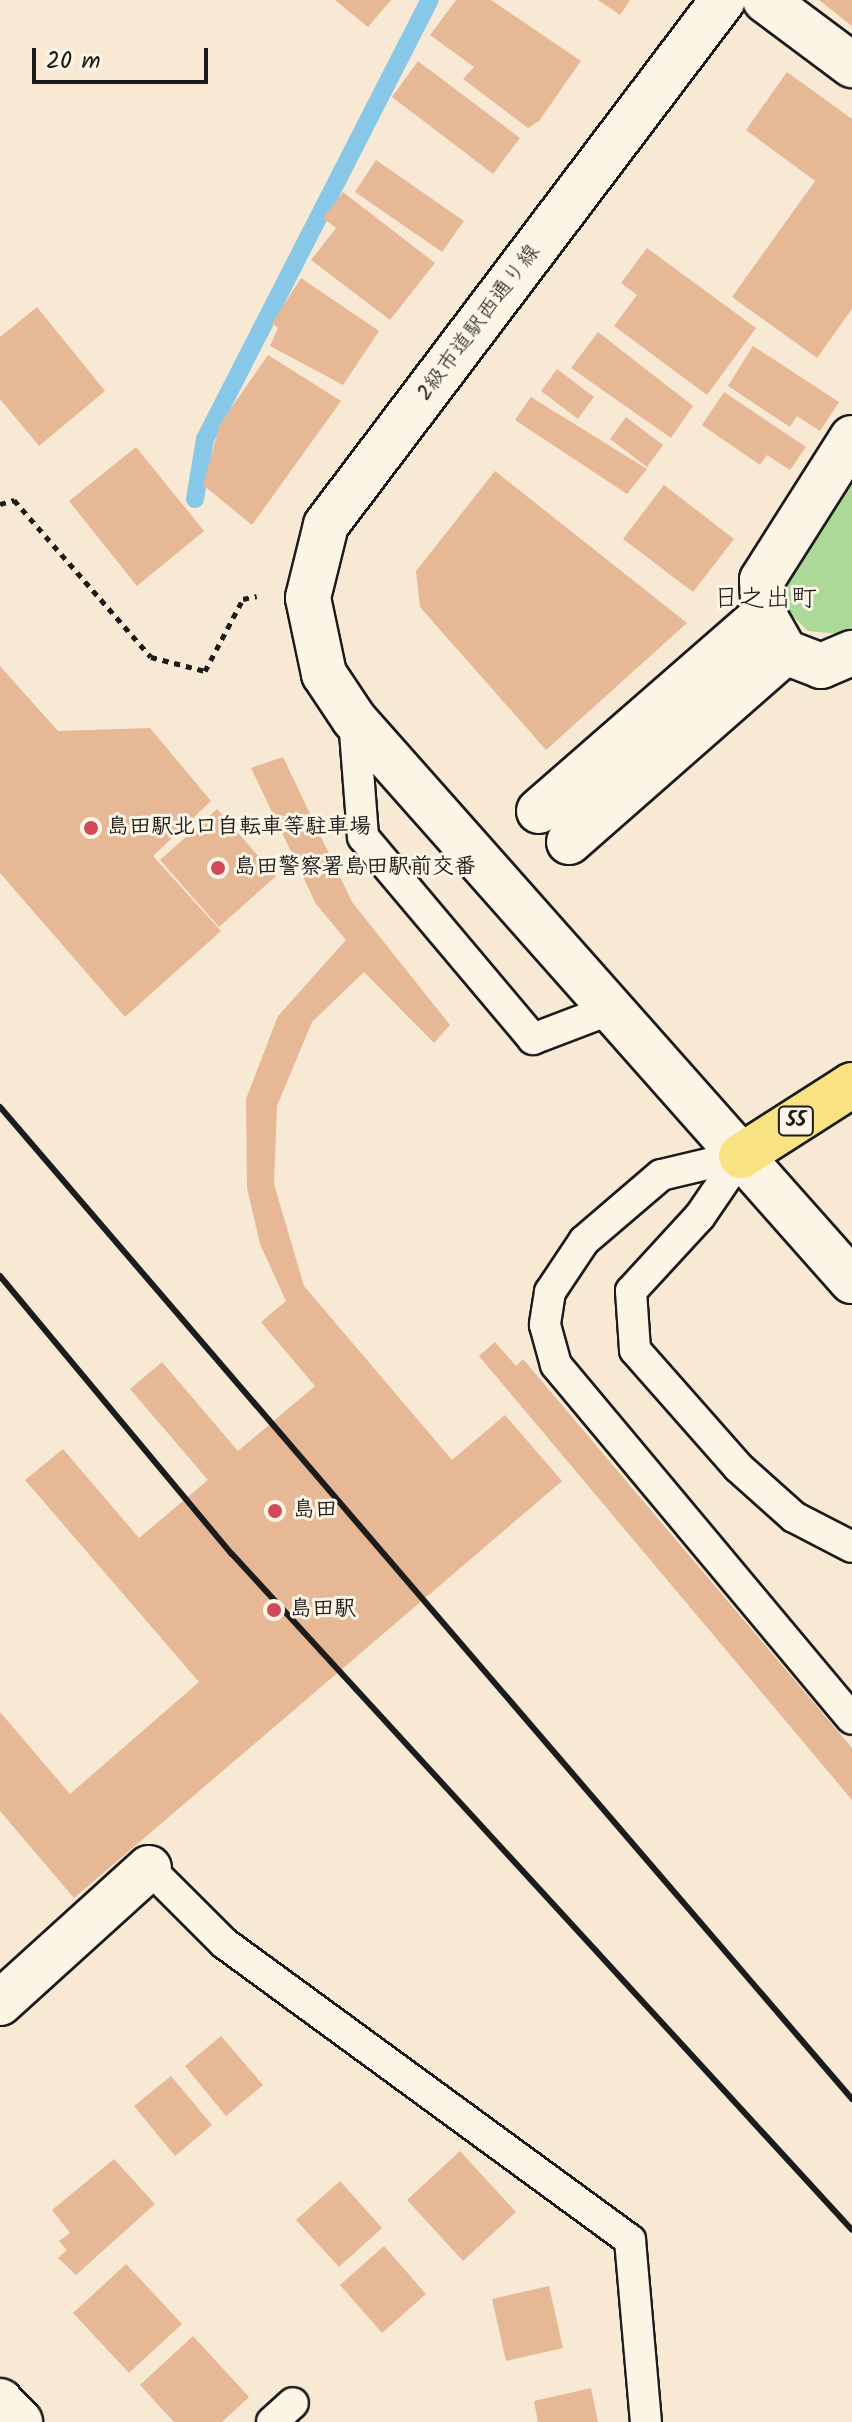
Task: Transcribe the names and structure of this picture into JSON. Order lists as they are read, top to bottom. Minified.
{"streets":{"main road":["55"],"street":["2級市道駅西通り線"]},"districts":["日之出町"],"places":["島田駅北口自転車等駐車場","島田警察署島田駅前交番","島田","島田駅"],"scale_bar":"20 m"}
